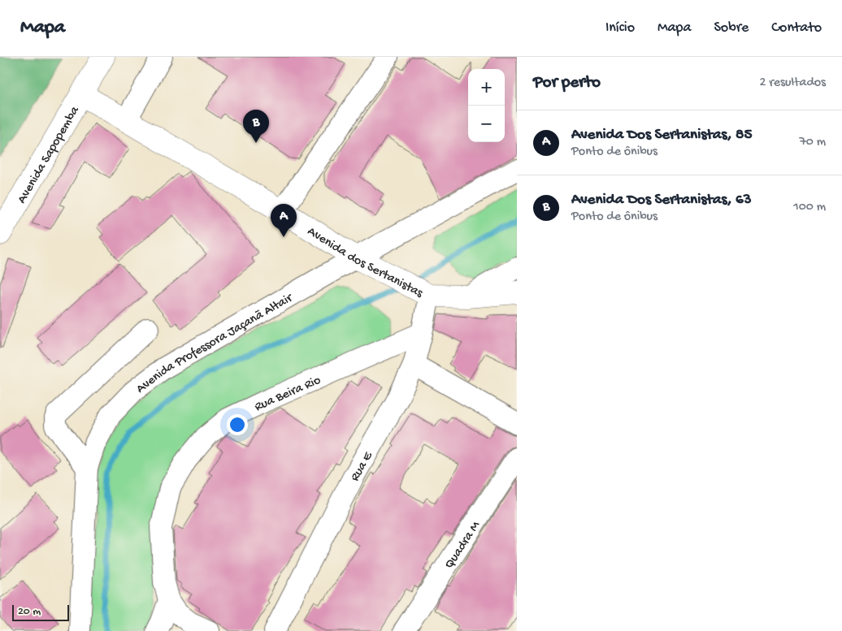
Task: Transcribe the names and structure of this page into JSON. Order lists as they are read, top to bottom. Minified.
{"streets":{"main road":["Avenida Sapopemba","Avenida dos Sertanistas"],"street":["Avenida Professora Jaçanã Altair","Rua Beira Rio","Rua E","Quadra M"]},"crossings":[["Avenida Sapopemba","Avenida dos Sertanistas"],["Avenida dos Sertanistas","Avenida Professora Jaçanã Altair"],["Avenida dos Sertanistas","Rua E"],["Rua Beira Rio","Rua E"]],"scale_bar":"20 m","page":{"header":"Mapa","nav":["Início","Mapa","Sobre","Contato"],"heading":["Por perto","2 resultados"],"map_buttons":["+","−"],"pins":["B","A"],"list":[{"mark":"A","name":"Avenida Dos Sertanistas, 85","note":"Ponto de ônibus","value":"70 m"},{"mark":"B","name":"Avenida Dos Sertanistas, 63","note":"Ponto de ônibus","value":"100 m"}],"scale":"20 m"}}
